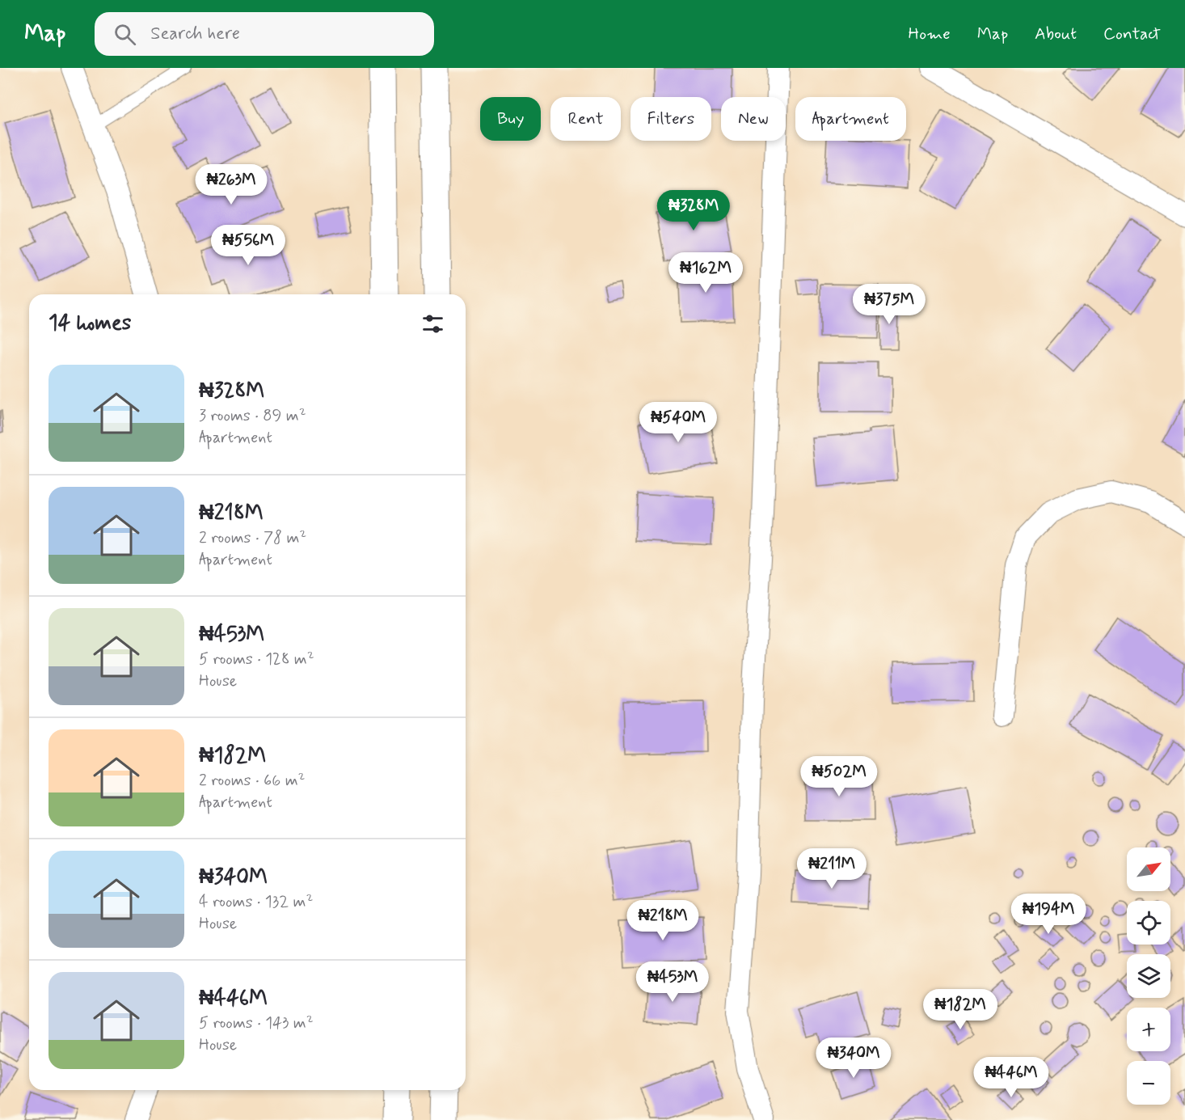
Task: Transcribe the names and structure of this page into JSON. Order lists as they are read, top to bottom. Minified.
{"north":"top right","page":{"header":"Map","search":"Search here","nav":["Home","Map","About","Contact"],"chip":["Buy","Rent","Filters","New","Apartment"],"price":["₦263M","₦328M","₦556M","₦162M","₦375M","₦540M","₦502M","₦211M","₦194M","₦218M","₦453M","₦182M","₦340M","₦446M"],"heading":"14 homes","list":[{"name":"₦328M","note":"3 rooms · 89 m² · Apartment"},{"name":"₦218M","note":"2 rooms · 78 m² · Apartment"},{"name":"₦453M","note":"5 rooms · 128 m² · House"},{"name":"₦182M","note":"2 rooms · 66 m² · Apartment"},{"name":"₦340M","note":"4 rooms · 132 m² · House"},{"name":"₦446M","note":"5 rooms · 143 m² · House"}],"map_buttons":["+","−"]}}
